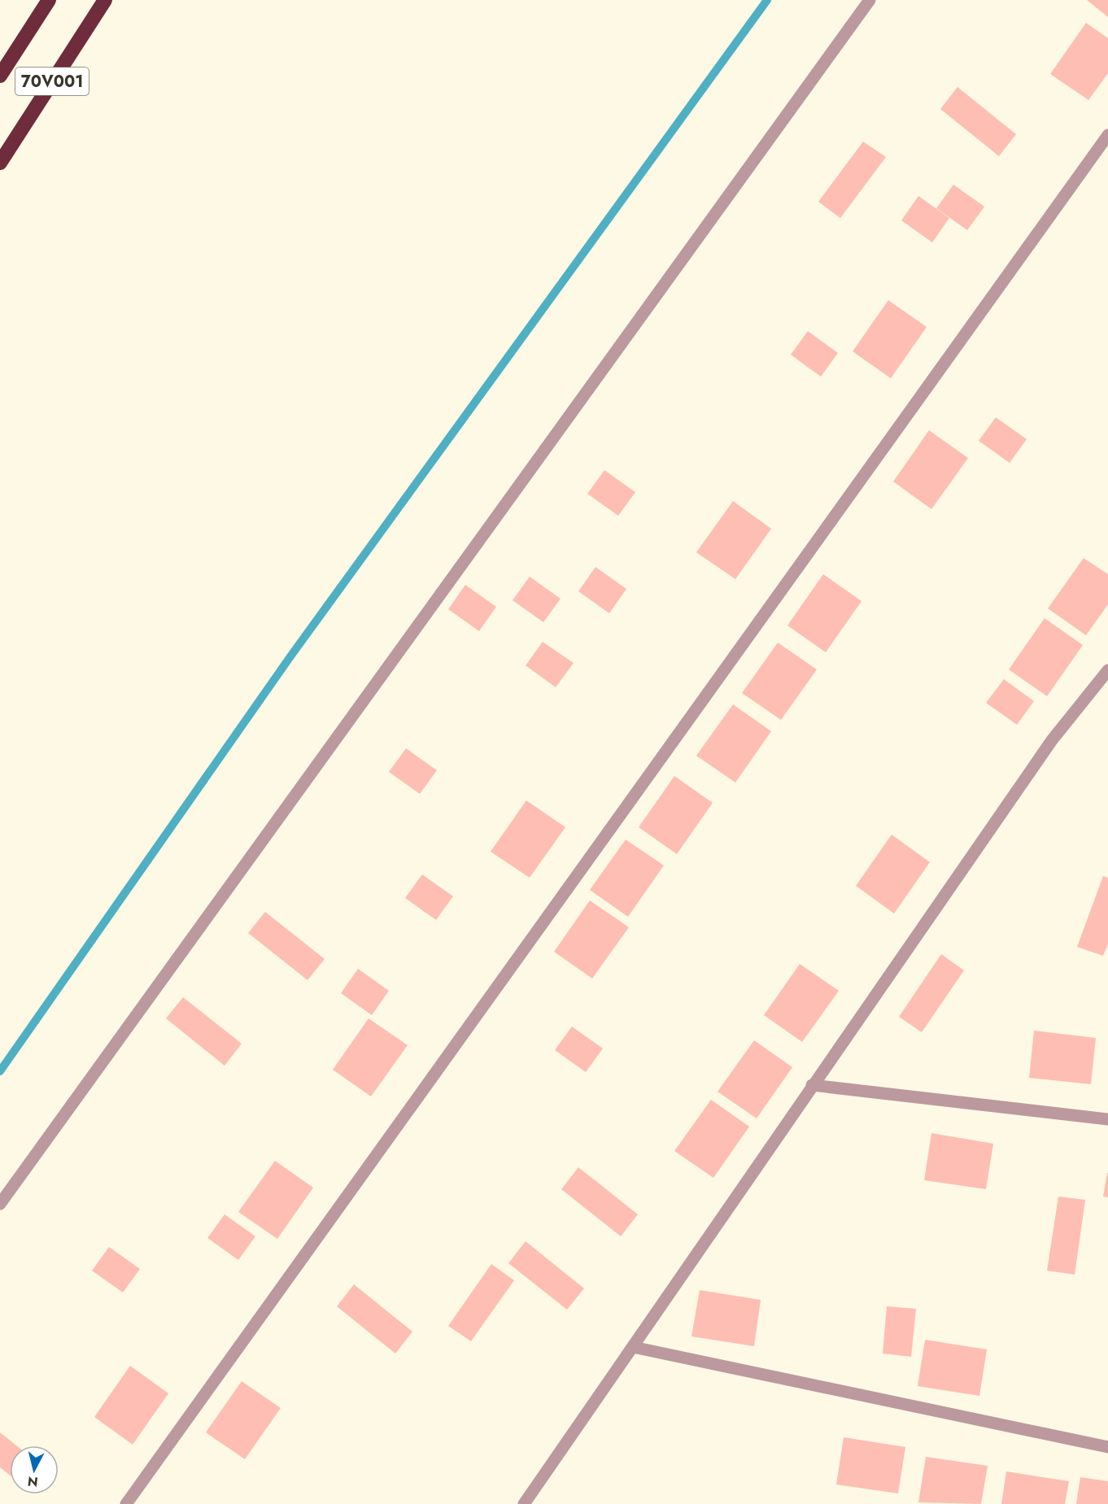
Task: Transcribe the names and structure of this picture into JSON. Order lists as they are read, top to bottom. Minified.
{"streets":{"highway":["70V001"]},"north":"bottom"}
